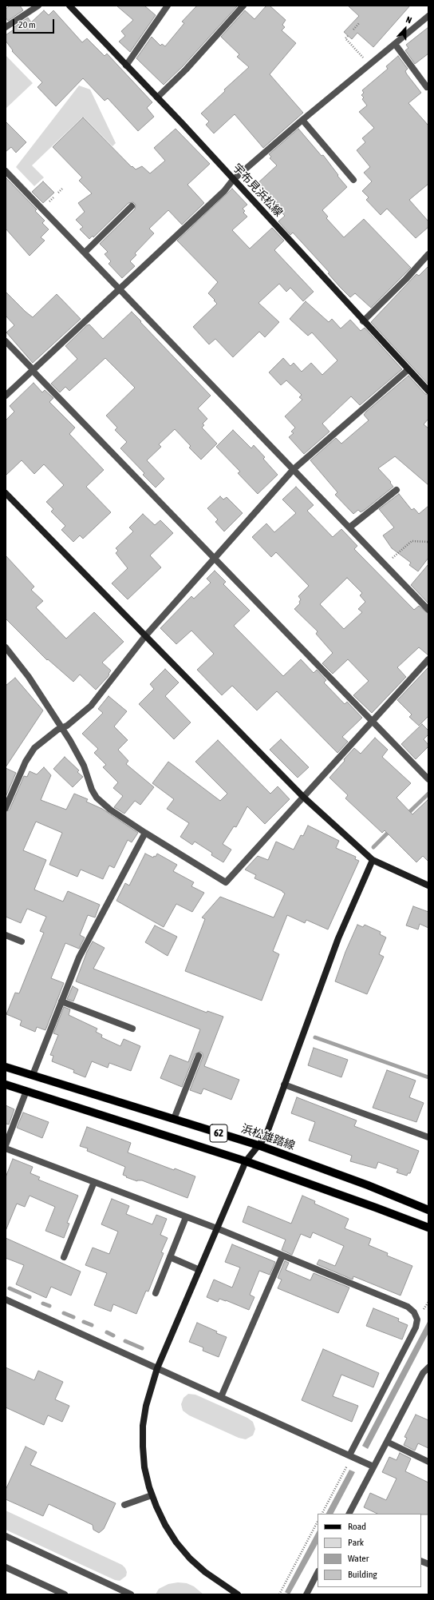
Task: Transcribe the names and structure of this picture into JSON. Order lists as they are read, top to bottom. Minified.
{"streets":{"main road":["62","浜松雄踏線"],"street":["宇布見浜松線"]},"legend":["Road","Park","Water","Building"],"scale_bar":"20 m","north":"top"}
